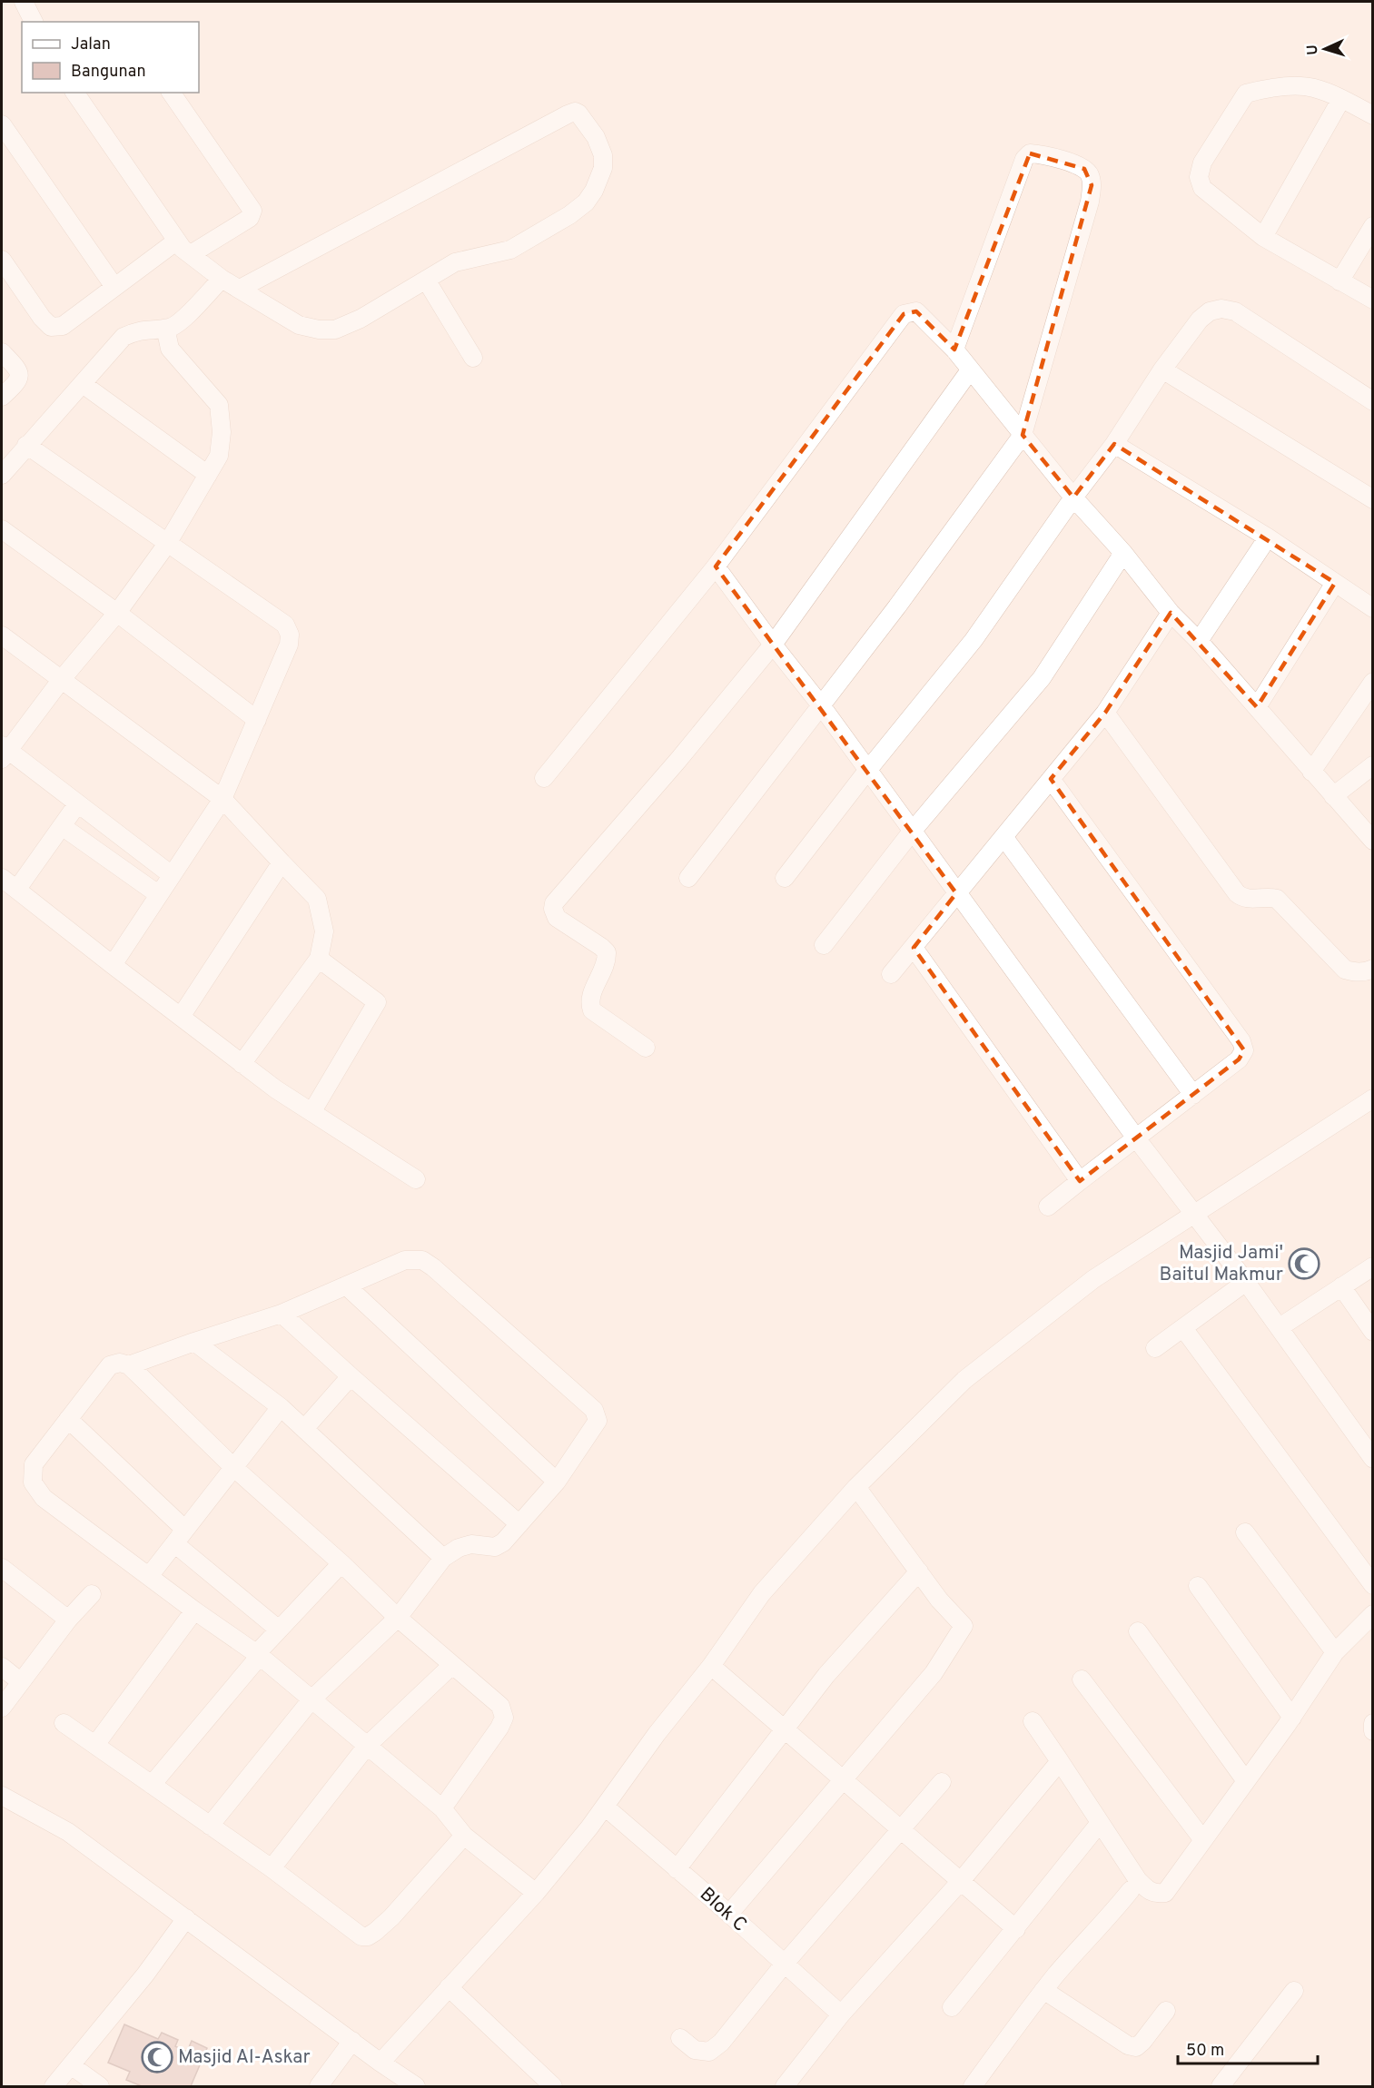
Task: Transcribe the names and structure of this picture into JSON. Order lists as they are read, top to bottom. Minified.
{"streets":{"street":["Blok C"]},"places":{"mosque":["Masjid Jami' Baitul Makmur","Masjid Al-Askar"]},"legend":["Jalan","Bangunan"],"scale_bar":"50 m","north":"left"}
